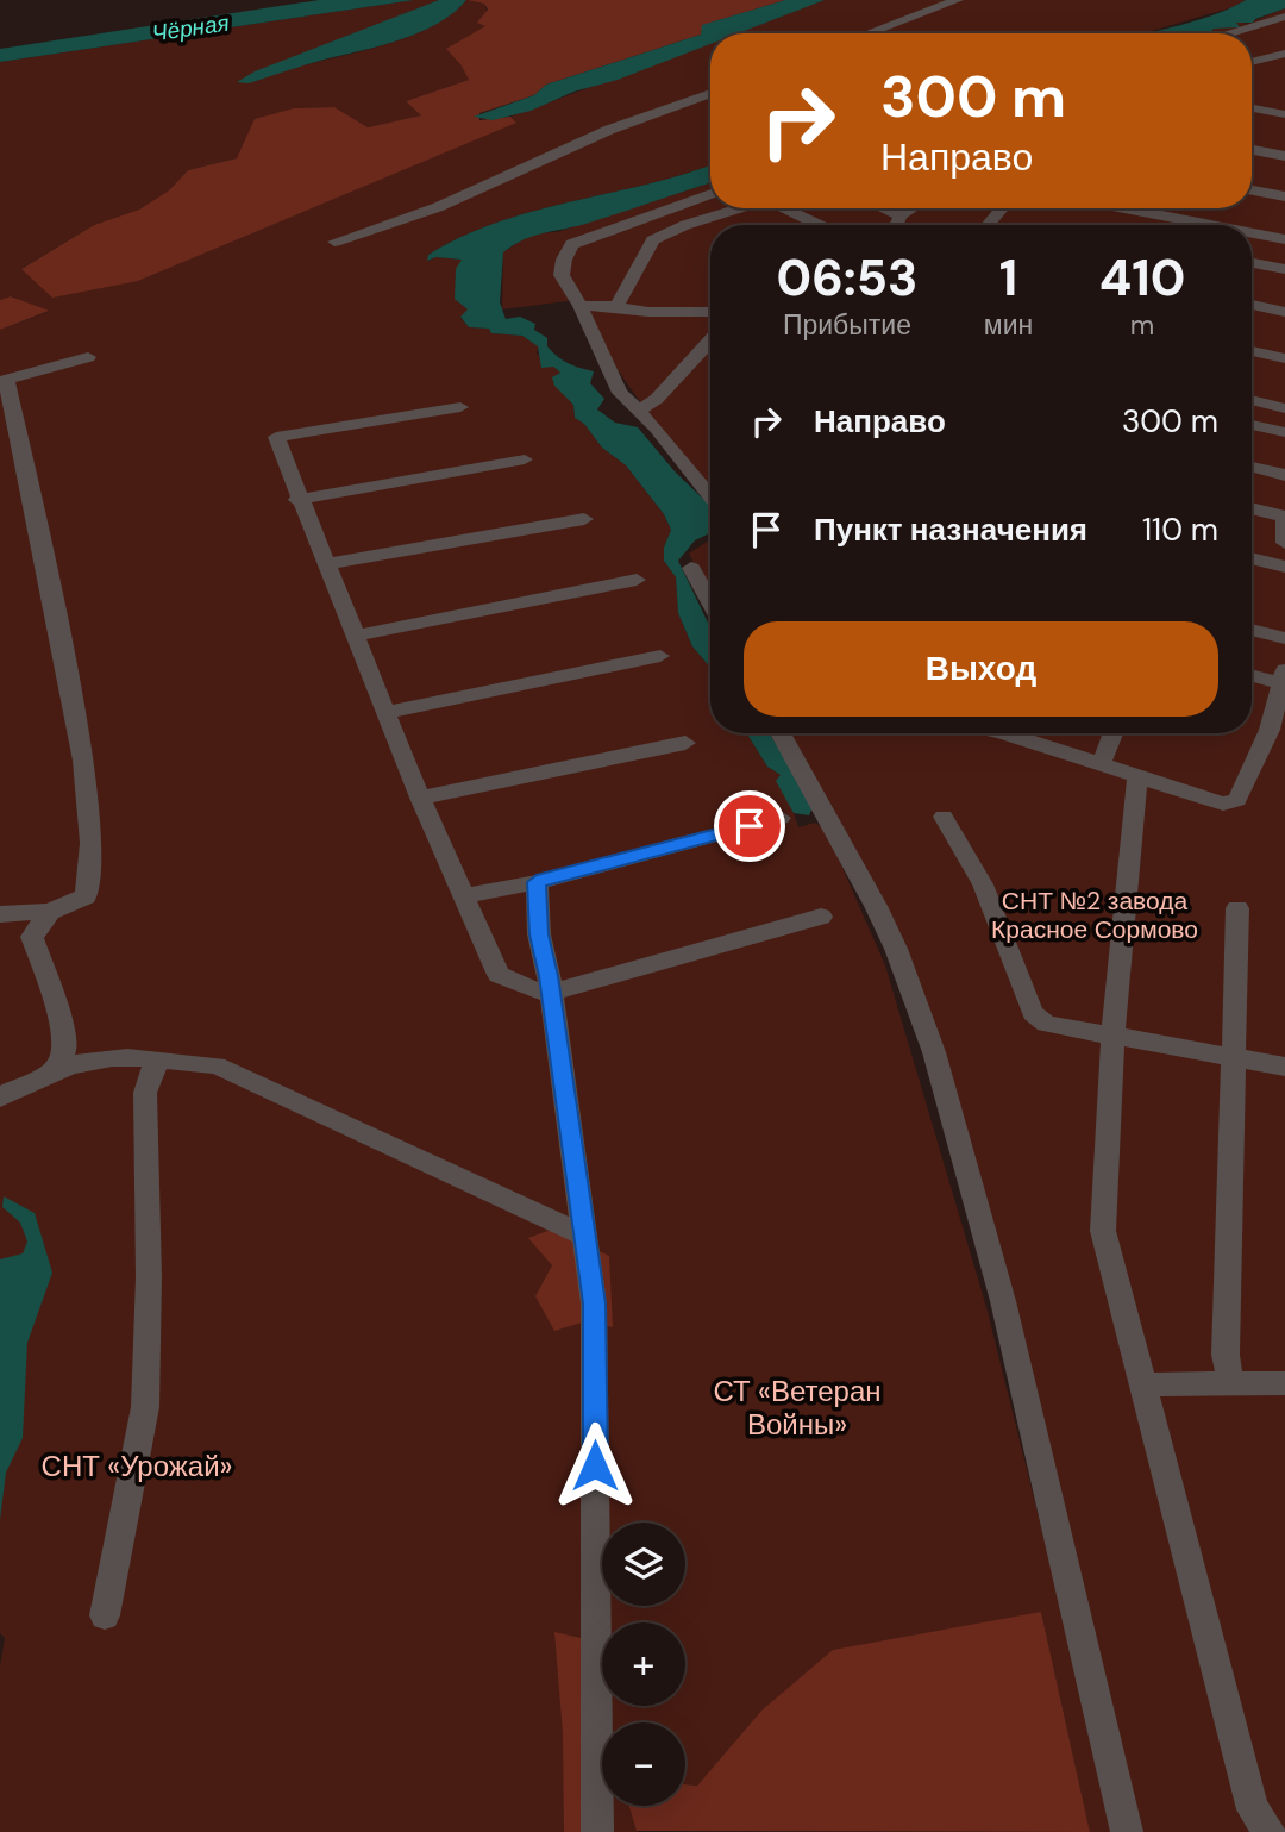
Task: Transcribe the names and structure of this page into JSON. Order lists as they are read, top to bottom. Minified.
{"water":["Чёрная"],"parks":["СНТ №2 завода Красное Сормово","СТ «Ветеран Войны»","СНТ «Урожай»"],"page":{"turn":["300 m","Направо"],"eta":["06:53","Прибытие","1","мин","410","m"],"list":[{"name":"Направо","value":"300 m"},{"name":"Пункт назначения","value":"110 m"}],"buttons":"Выход","map_buttons":["+","−"]}}
